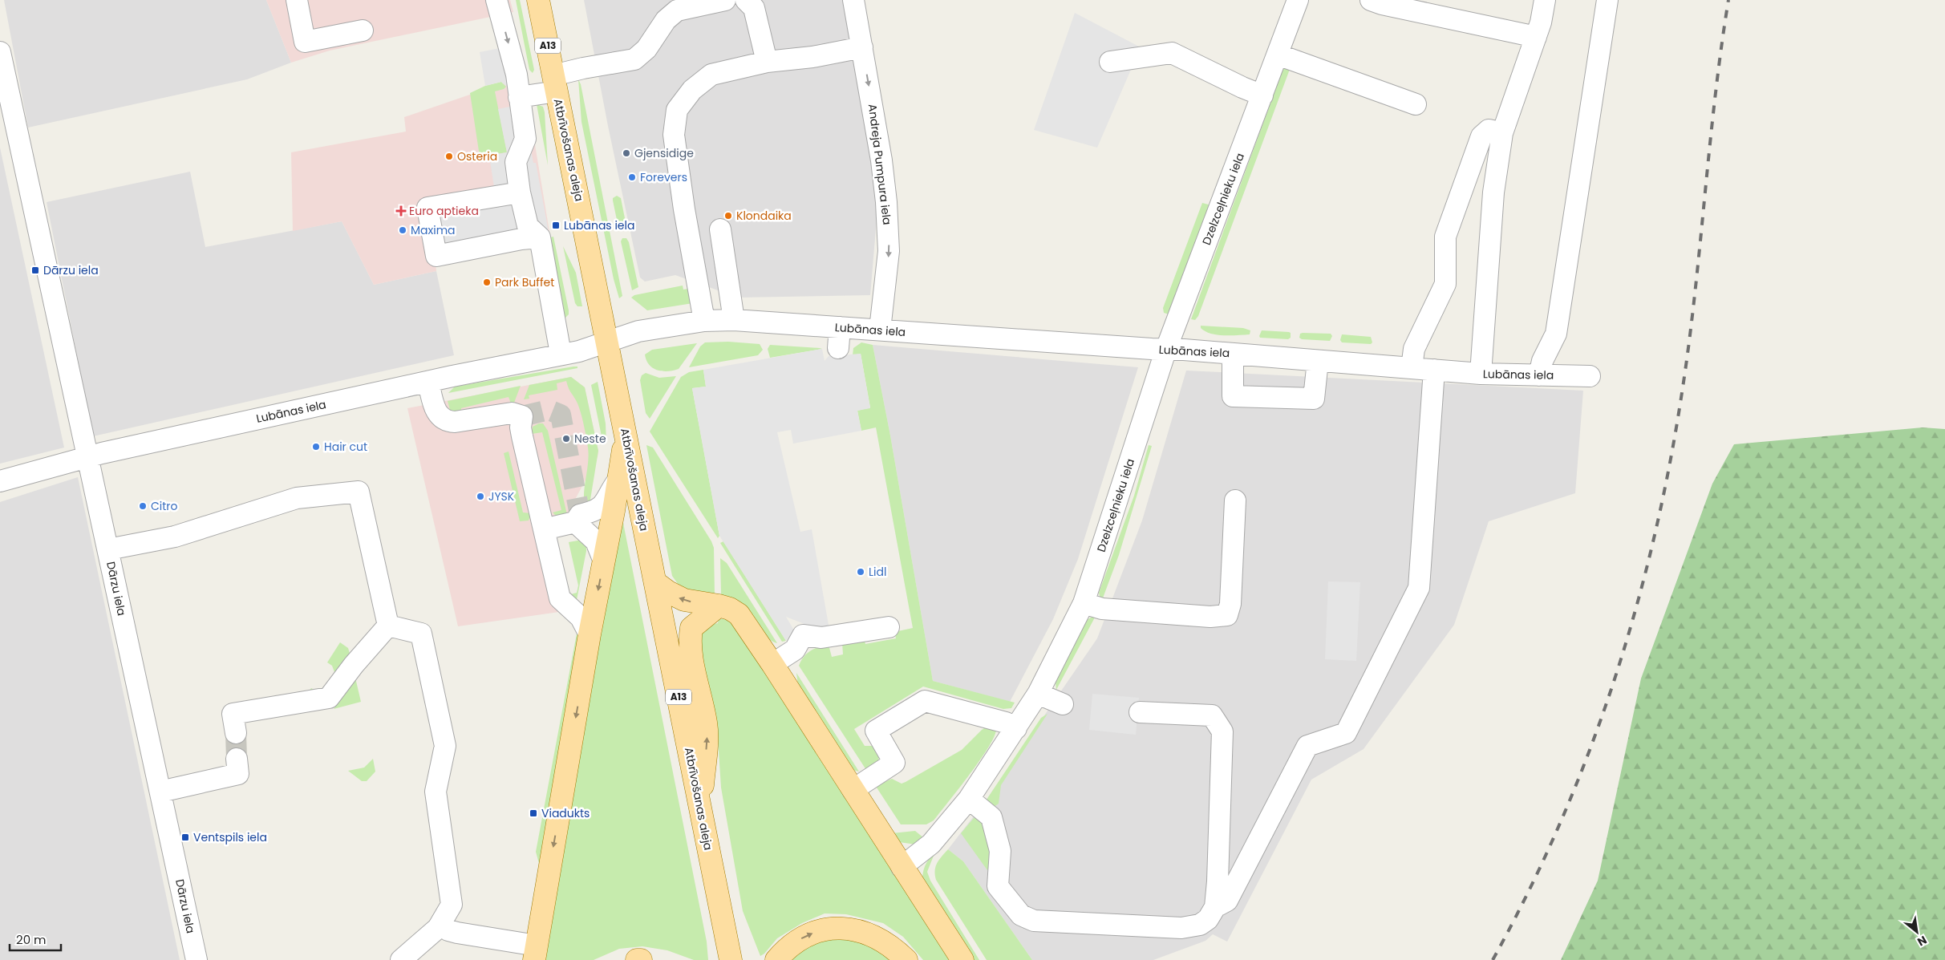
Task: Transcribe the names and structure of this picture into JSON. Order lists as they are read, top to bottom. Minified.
{"streets":{"main road":["A13","Atbrīvošanas aleja"],"street":["Andreja Pumpura iela","Dzelzceļnieku iela","Lubānas iela","Dārzu iela"]},"crossings":[["Atbrīvošanas aleja","Lubānas iela"],["Andreja Pumpura iela","Lubānas iela"],["Dzelzceļnieku iela","Lubānas iela"],["Lubānas iela","Dārzu iela"]],"one_way":["Andreja Pumpura iela"],"places":{"other":["Gjensidige","Osteria","Forevers","Klondaika","Maxima","Park Buffet","Neste","Hair cut","JYSK","Citro","Lidl"],"health":["Euro aptieka"],"transit":["Lubānas iela","Dārzu iela","Viadukts","Ventspils iela"]},"scale_bar":"20 m","north":"bottom right"}
